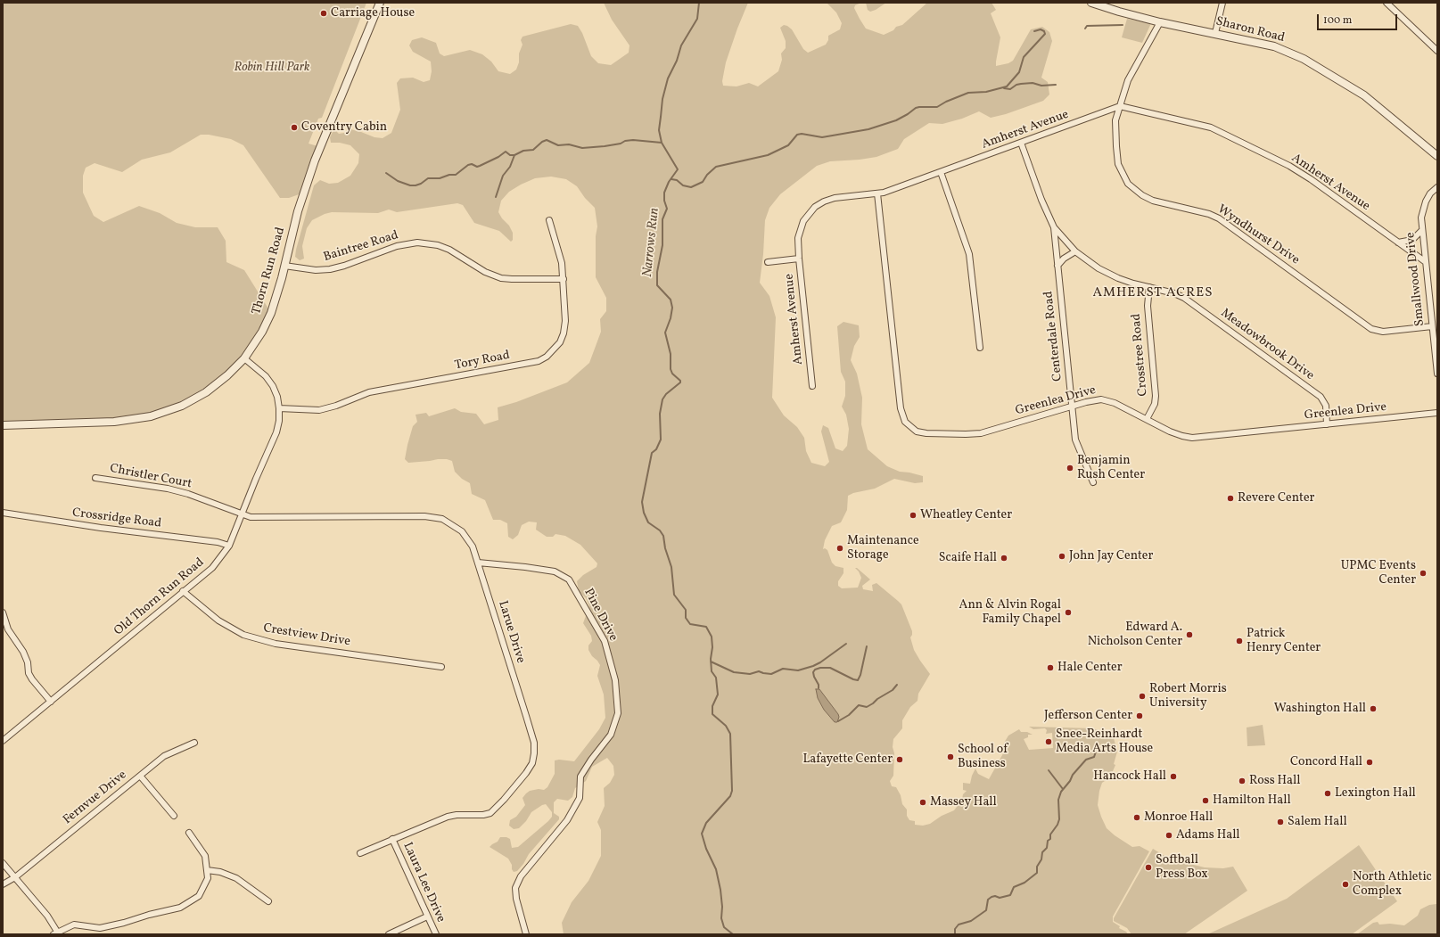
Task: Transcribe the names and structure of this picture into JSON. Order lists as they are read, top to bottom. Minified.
{"streets":{"street":["Sharon Road","Amherst Avenue","Wyndhurst Drive","Baintree Road","Thorn Run Road","Smallwood Drive","Centerdale Road","Meadowbrook Drive","Crosstree Road","Tory Road","Greenlea Drive","Christler Court","Crossridge Road","Old Thorn Run Road","Pine Drive","Larue Drive","Crestview Drive","Fernvue Drive","Laura Lee Drive"]},"crossings":[["Sharon Road","Wyndhurst Drive"],["Amherst Avenue","Wyndhurst Drive"],["Amherst Avenue","Smallwood Drive"],["Amherst Avenue","Meadowbrook Drive"],["Amherst Avenue","Greenlea Drive"],["Wyndhurst Drive","Smallwood Drive"],["Baintree Road","Thorn Run Road"],["Baintree Road","Tory Road"],["Thorn Run Road","Old Thorn Run Road"],["Centerdale Road","Meadowbrook Drive"],["Centerdale Road","Greenlea Drive"],["Meadowbrook Drive","Crosstree Road"],["Meadowbrook Drive","Greenlea Drive"],["Crosstree Road","Greenlea Drive"],["Tory Road","Old Thorn Run Road"],["Christler Court","Old Thorn Run Road"],["Christler Court","Larue Drive"],["Crossridge Road","Old Thorn Run Road"],["Old Thorn Run Road","Larue Drive"],["Old Thorn Run Road","Crestview Drive"],["Pine Drive","Larue Drive"],["Larue Drive","Laura Lee Drive"]],"districts":["AMHERST ACRES"],"water":["Narrows Run"],"parks":["Robin Hill Park"],"places":["Carriage House","Coventry Cabin","Benjamin Rush Center","Revere Center","Wheatley Center","Maintenance Storage","John Jay Center","Scaife Hall","UPMC Events Center","Ann & Alvin Rogal Family Chapel","Edward A. Nicholson Center","Patrick Henry Center","Hale Center","Robert Morris University","Washington Hall","Jefferson Center","Snee-Reinhardt Media Arts House","School of Business","Lafayette Center","Concord Hall","Hancock Hall","Ross Hall","Lexington Hall","Hamilton Hall","Massey Hall","Monroe Hall","Salem Hall","Adams Hall","Softball Press Box","North Athletic Complex"],"scale_bar":"100 m"}
